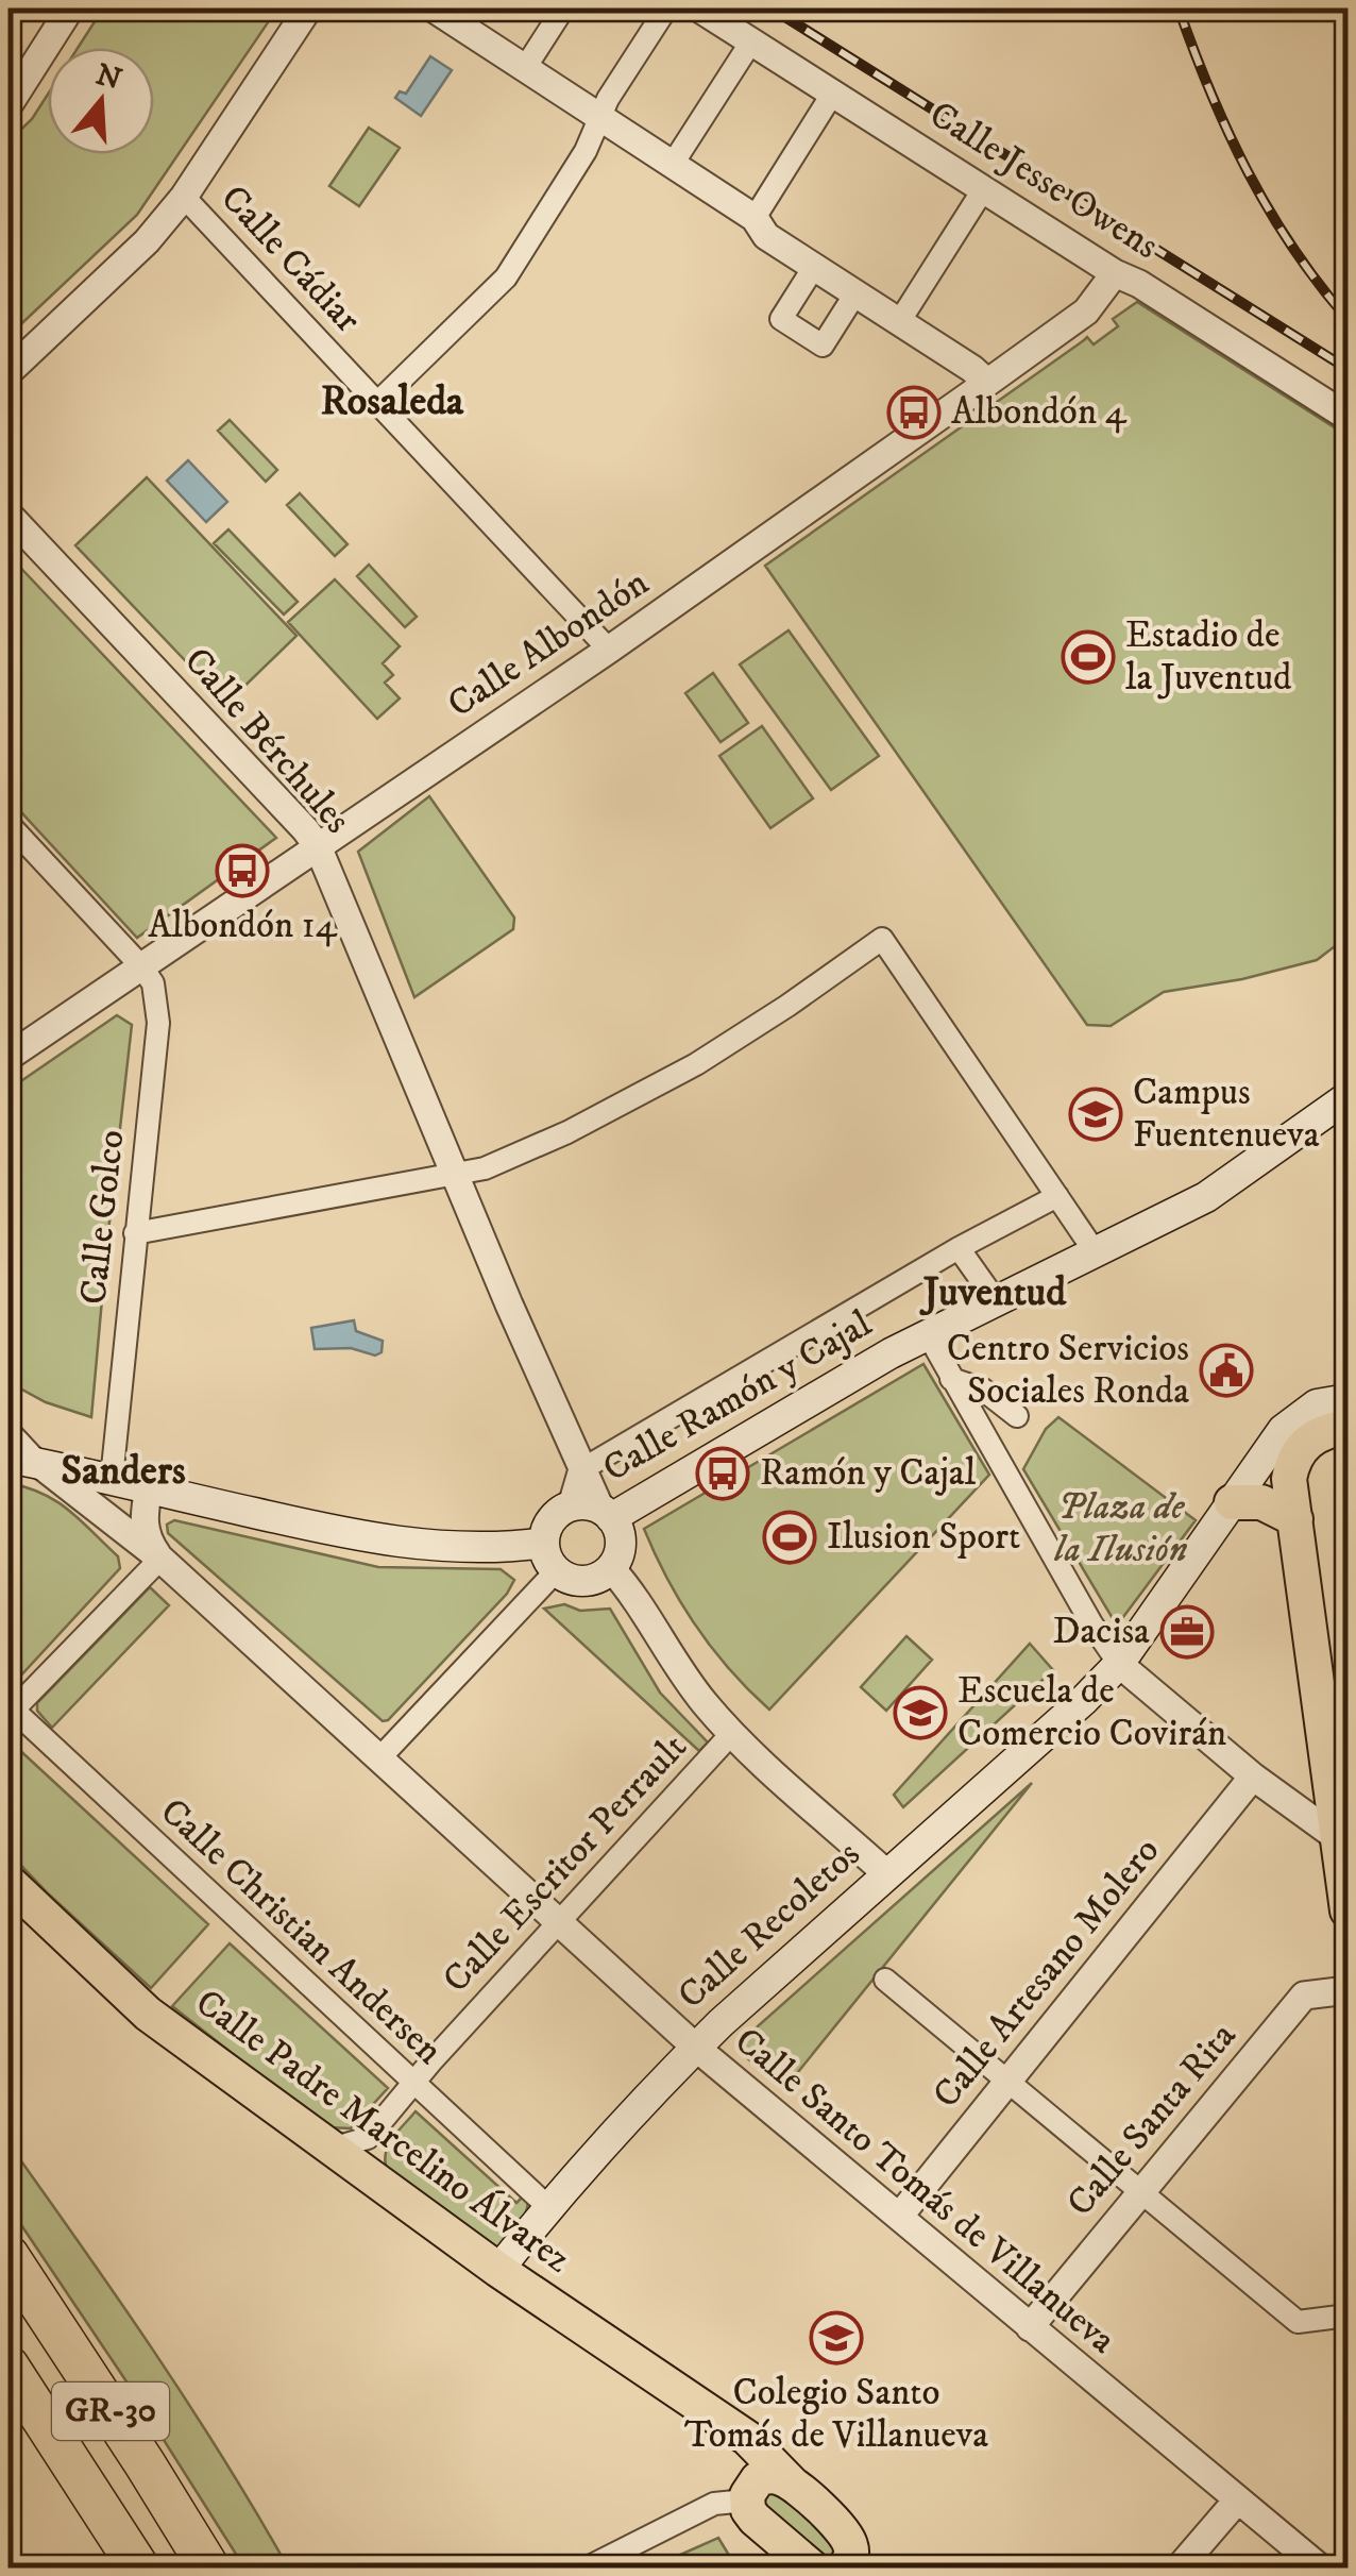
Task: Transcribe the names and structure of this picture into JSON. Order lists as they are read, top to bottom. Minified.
{"streets":{"highway":["GR-30"],"main road":["Calle Ramón y Cajal","Calle Recoletos","Calle Padre Marcelino Álvarez"],"street":["Calle Jesse Owens","Calle Cádiar","Calle Albondón","Calle Bérchules","Calle Golco","Calle Escritor Perrault","Calle Christian Andersen","Calle Artesano Molero","Calle Santa Rita","Calle Santo Tomás de Villanueva"]},"crossings":[["Calle Jesse Owens","Calle Albondón"],["Calle Cádiar","Calle Albondón"],["Calle Albondón","Calle Bérchules"],["Calle Albondón","Calle Golco"],["Calle Bérchules","Calle Ramón y Cajal"],["Calle Escritor Perrault","Calle Christian Andersen"],["Calle Escritor Perrault","Calle Padre Marcelino Álvarez"],["Calle Escritor Perrault","Calle Santo Tomás de Villanueva"],["Calle Recoletos","Calle Christian Andersen"],["Calle Recoletos","Calle Padre Marcelino Álvarez"],["Calle Recoletos","Calle Santo Tomás de Villanueva"],["Calle Artesano Molero","Calle Santo Tomás de Villanueva"],["Calle Santa Rita","Calle Santo Tomás de Villanueva"]],"districts":["Rosaleda","Juventud","Sanders"],"parks":["Plaza de la Ilusión"],"places":{"bus stop":["Albondón 4","Albondón 14","Ramón y Cajal"],"sports":["Estadio de la Juventud","Ilusion Sport"],"school or university":["Campus Fuentenueva","Escuela de Comercio Covirán","Colegio Santo Tomás de Villanueva"],"public building":["Centro Servicios Sociales Ronda"],"office":["Dacisa"]},"north":"top"}
